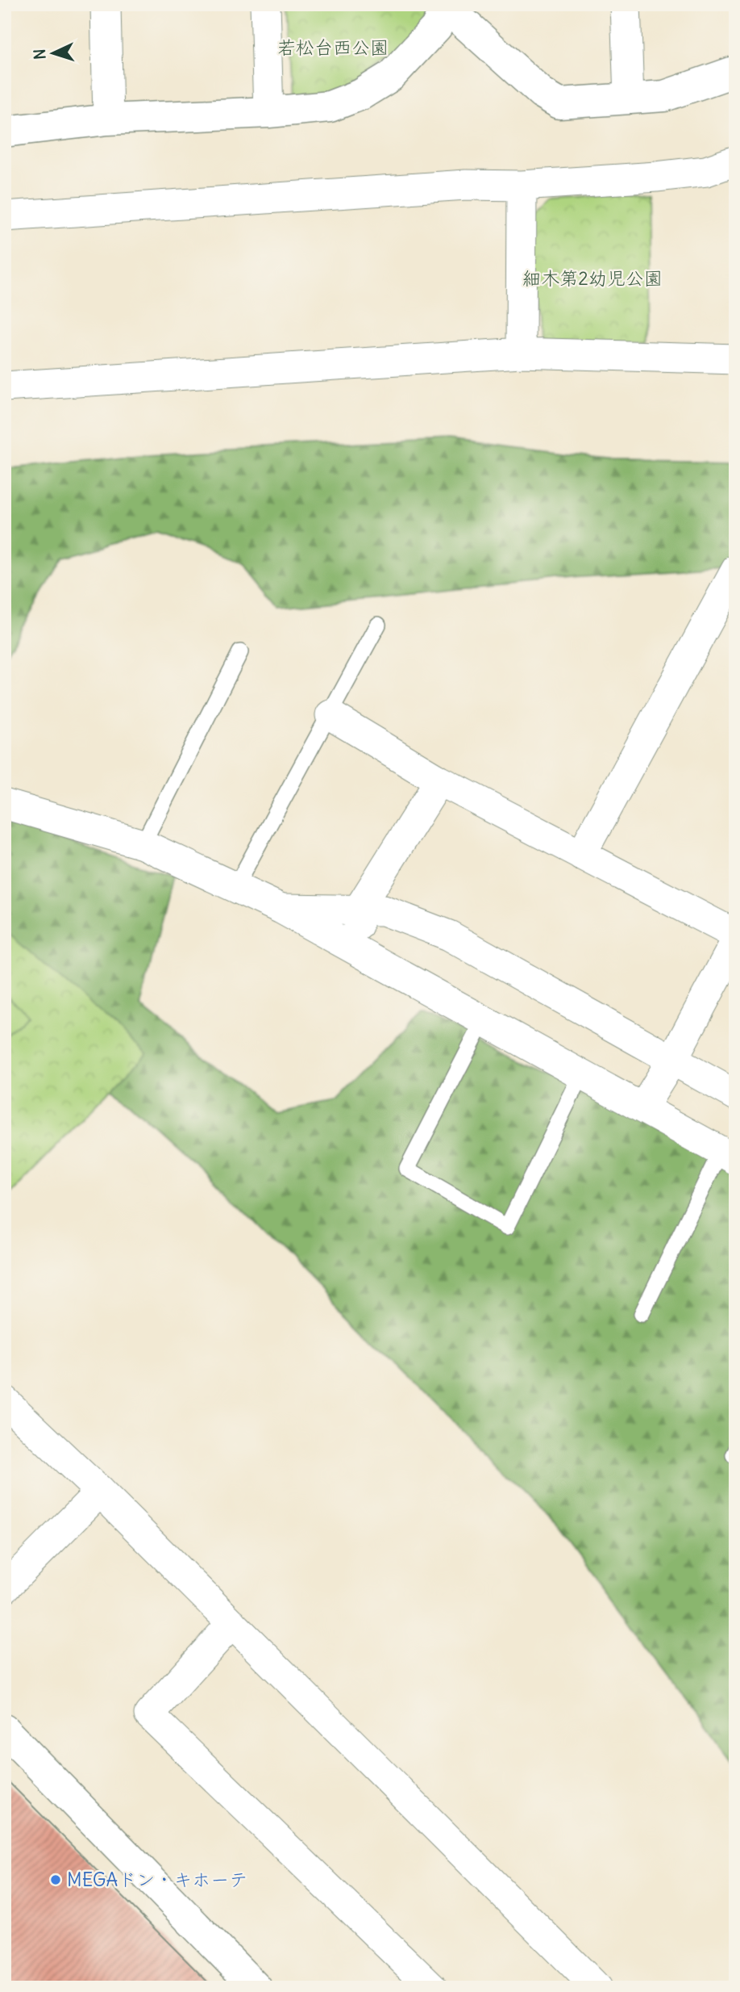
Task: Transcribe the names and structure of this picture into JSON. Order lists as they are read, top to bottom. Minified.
{"parks":["若松台西公園","細木第2幼児公園"],"places":["MEGAドン・キホーテ"],"north":"left"}
